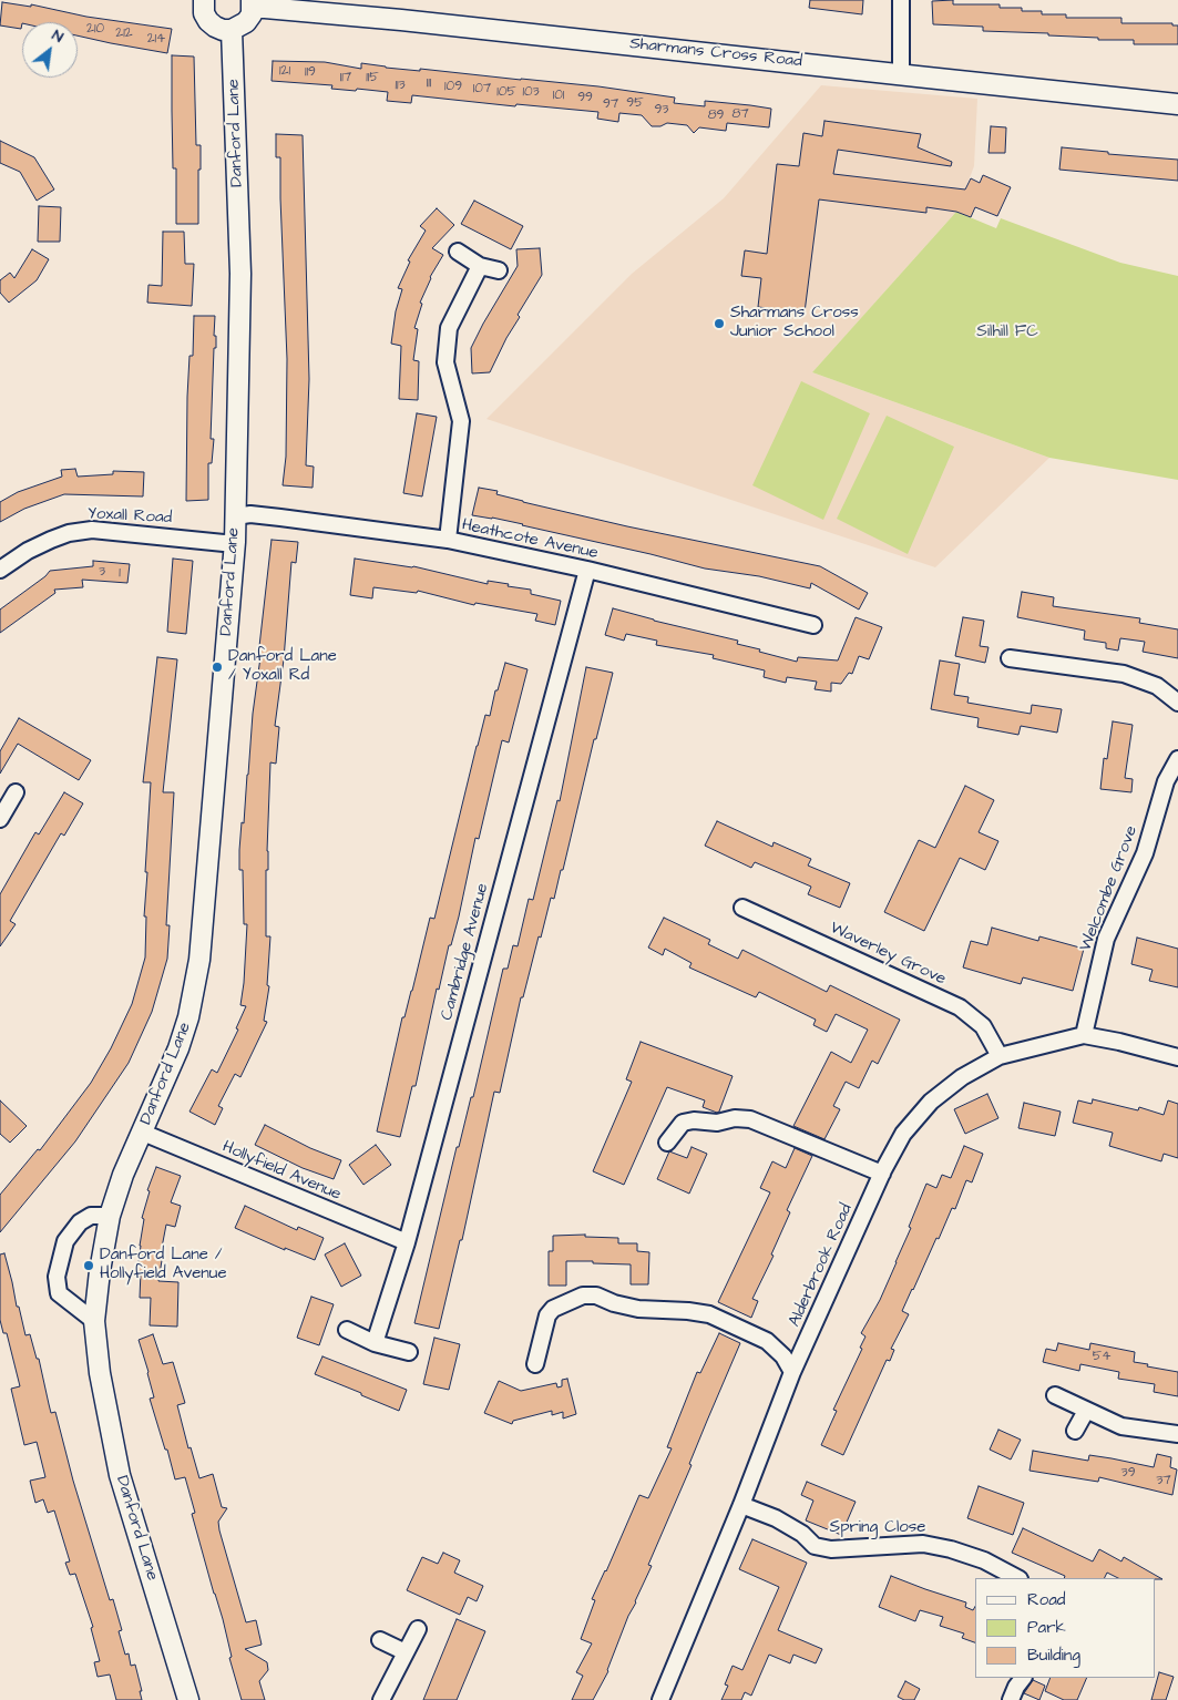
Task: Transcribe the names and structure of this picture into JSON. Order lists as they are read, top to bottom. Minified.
{"streets":{"street":["Sharmans Cross Road","Danford Lane","Yoxall Road","Heathcote Avenue","Welcombe Grove","Cambridge Avenue","Waverley Grove","Hollyfield Avenue","Alderbrook Road","Spring Close"]},"crossings":[["Danford Lane","Yoxall Road"],["Danford Lane","Heathcote Avenue"],["Danford Lane","Hollyfield Avenue"],["Heathcote Avenue","Cambridge Avenue"],["Welcombe Grove","Alderbrook Road"],["Cambridge Avenue","Hollyfield Avenue"],["Waverley Grove","Alderbrook Road"],["Alderbrook Road","Spring Close"]],"parks":["Silhill FC"],"places":["Sharmans Cross Junior School","Danford Lane / Yoxall Rd","Danford Lane / Hollyfield Avenue"],"house_numbers":["210","212","214","121","119","117","115","111","113","109","107","105","103","101","99","95","97","93","87","89","3","1","54","39","37"],"legend":["Road","Park","Building"],"north":"top right"}
